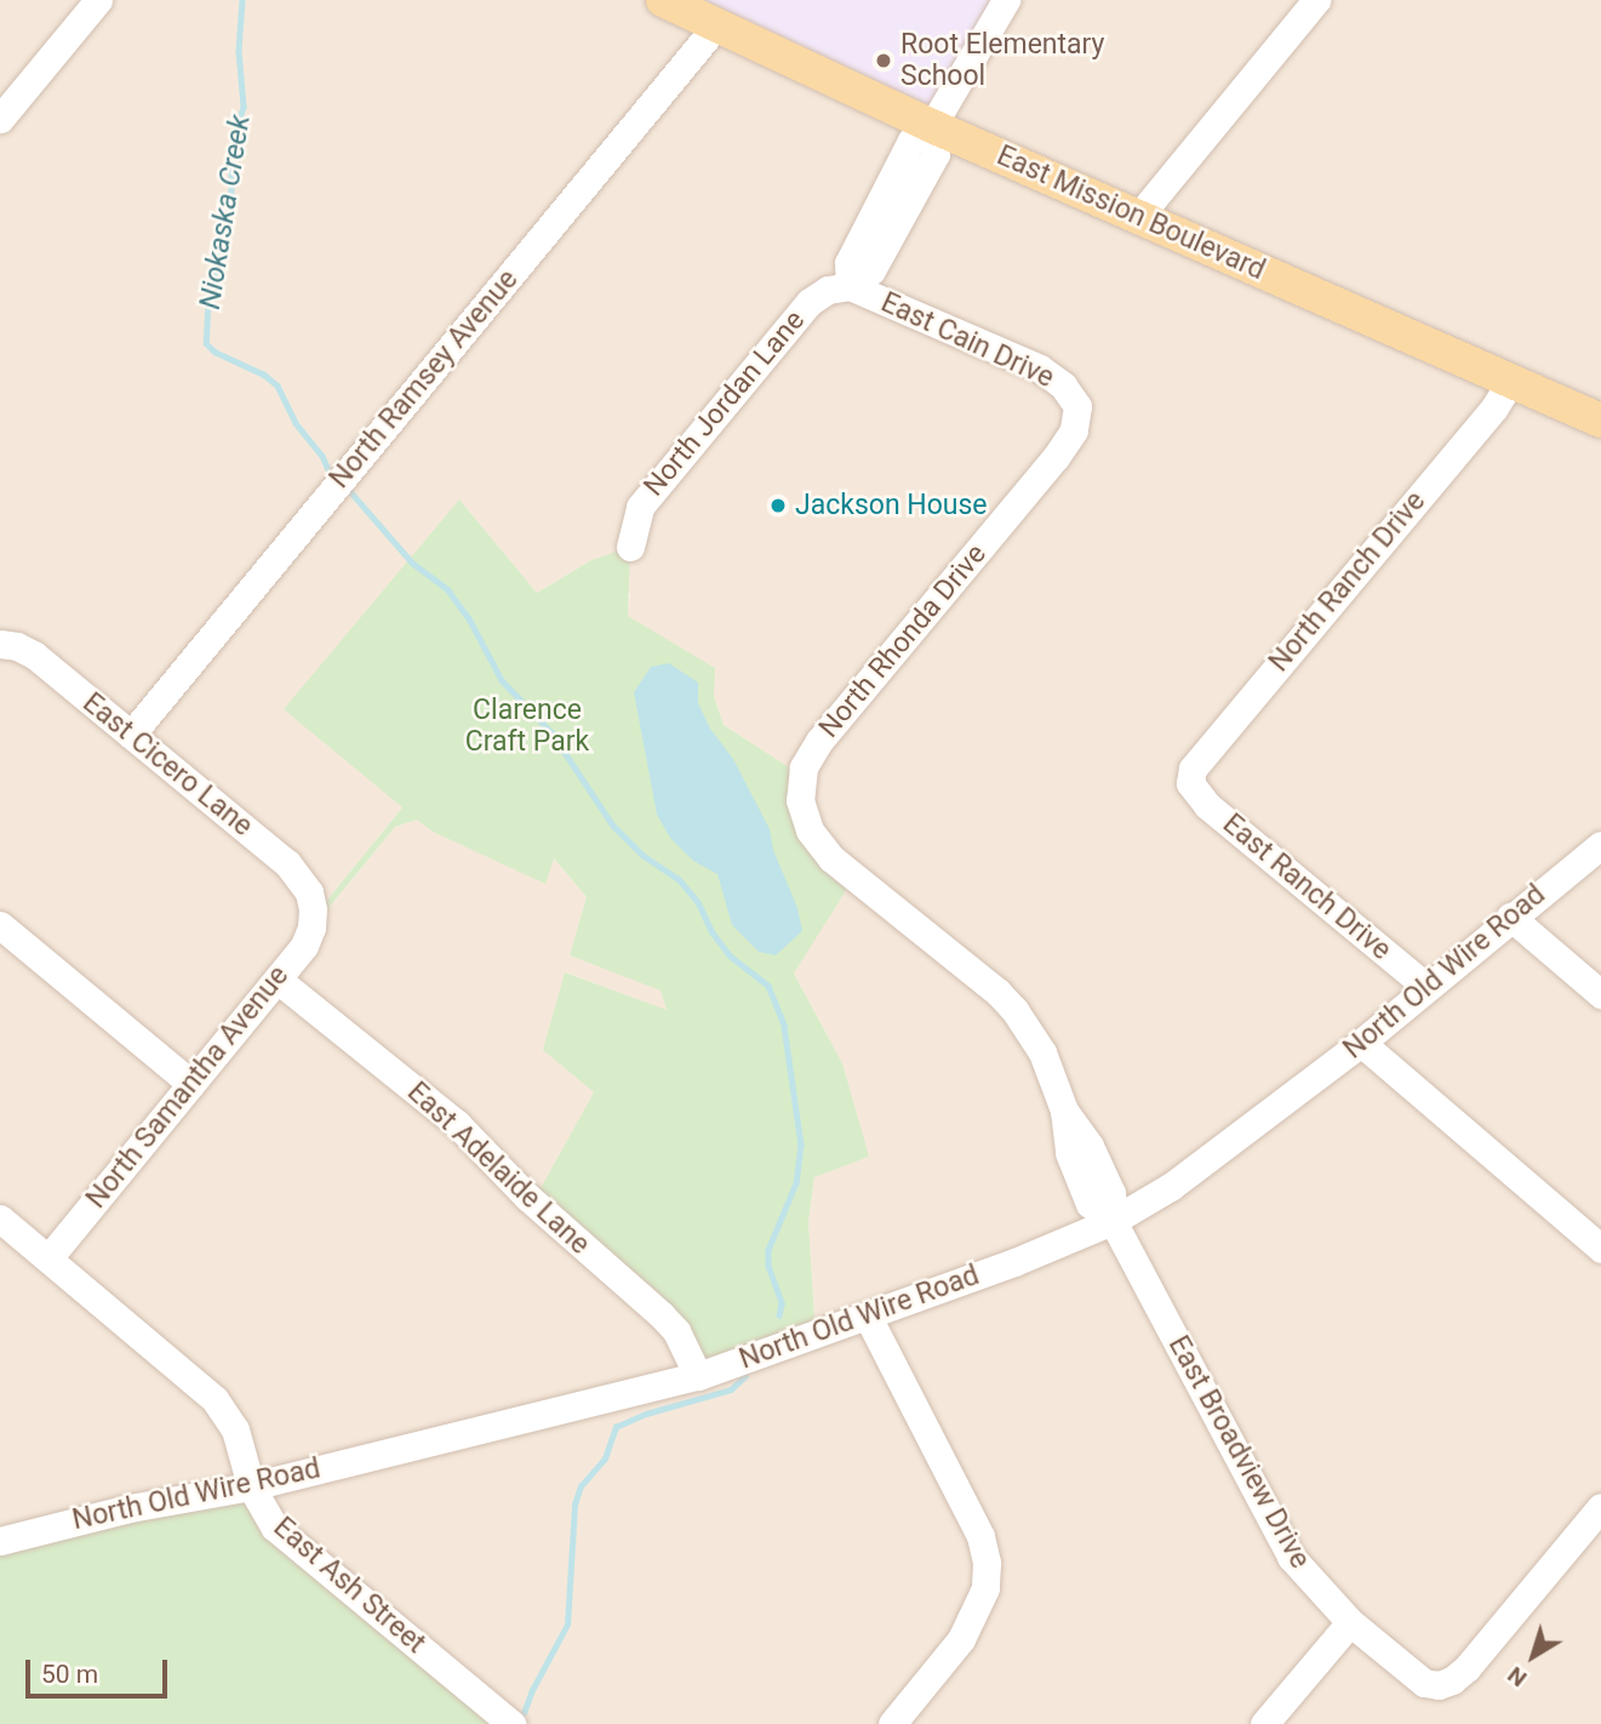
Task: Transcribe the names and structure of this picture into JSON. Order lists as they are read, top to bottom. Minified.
{"streets":{"main road":["East Mission Boulevard"],"street":["East Cain Drive","North Ramsey Avenue","North Jordan Lane","North Ranch Drive","North Rhonda Drive","East Cicero Lane","East Ranch Drive","North Old Wire Road","North Samantha Avenue","East Adelaide Lane","East Broadview Drive","East Ash Street"]},"crossings":[["East Mission Boulevard","North Ramsey Avenue"],["East Mission Boulevard","North Ranch Drive"],["East Cain Drive","North Jordan Lane"],["East Cain Drive","North Rhonda Drive"],["North Ramsey Avenue","East Cicero Lane"],["North Ranch Drive","East Ranch Drive"],["North Rhonda Drive","East Broadview Drive"],["East Cicero Lane","North Samantha Avenue"],["East Ranch Drive","North Old Wire Road"],["North Old Wire Road","East Adelaide Lane"],["North Old Wire Road","East Broadview Drive"],["North Old Wire Road","East Ash Street"],["North Samantha Avenue","East Adelaide Lane"],["North Samantha Avenue","East Ash Street"]],"water":["Niokaska Creek"],"parks":["Clarence Craft Park"],"places":["Root Elementary School","Jackson House"],"scale_bar":"50 m","north":"bottom left"}
